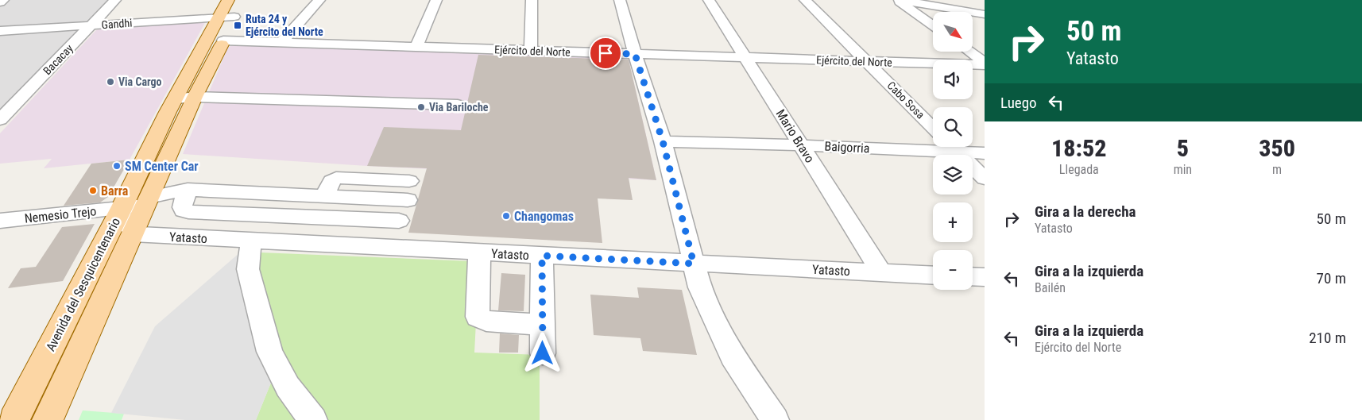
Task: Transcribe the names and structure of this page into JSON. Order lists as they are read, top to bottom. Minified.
{"streets":{"main road":["Avenida del Sesquicentenario"],"street":["Gandhi","Ejército del Norte","Bacacay","Cabo Sosa","Mario Bravo","Baigorria","Nemesio Trejo","Yatasto"]},"crossings":[["Gandhi","Bacacay"],["Gandhi","Avenida del Sesquicentenario"],["Ejército del Norte","Cabo Sosa"],["Ejército del Norte","Mario Bravo"],["Ejército del Norte","Avenida del Sesquicentenario"],["Mario Bravo","Baigorria"],["Mario Bravo","Yatasto"],["Nemesio Trejo","Avenida del Sesquicentenario"],["Yatasto","Avenida del Sesquicentenario"]],"places":{"transit":["Ruta 24 y Ejército del Norte"],"other":["Via Cargo","Via Bariloche","SM Center Car","Barra","Changomas"]},"north":"bottom right","page":{"turn":["50 m","Yatasto"],"map_buttons":["+","−"],"then":"Luego","eta":["18:52","Llegada","5","min","350","m"],"list":[{"name":"Gira a la derecha","note":"Yatasto","value":"50 m"},{"name":"Gira a la izquierda","note":"Bailén","value":"70 m"},{"name":"Gira a la izquierda","note":"Ejército del Norte","value":"210 m"}]}}
